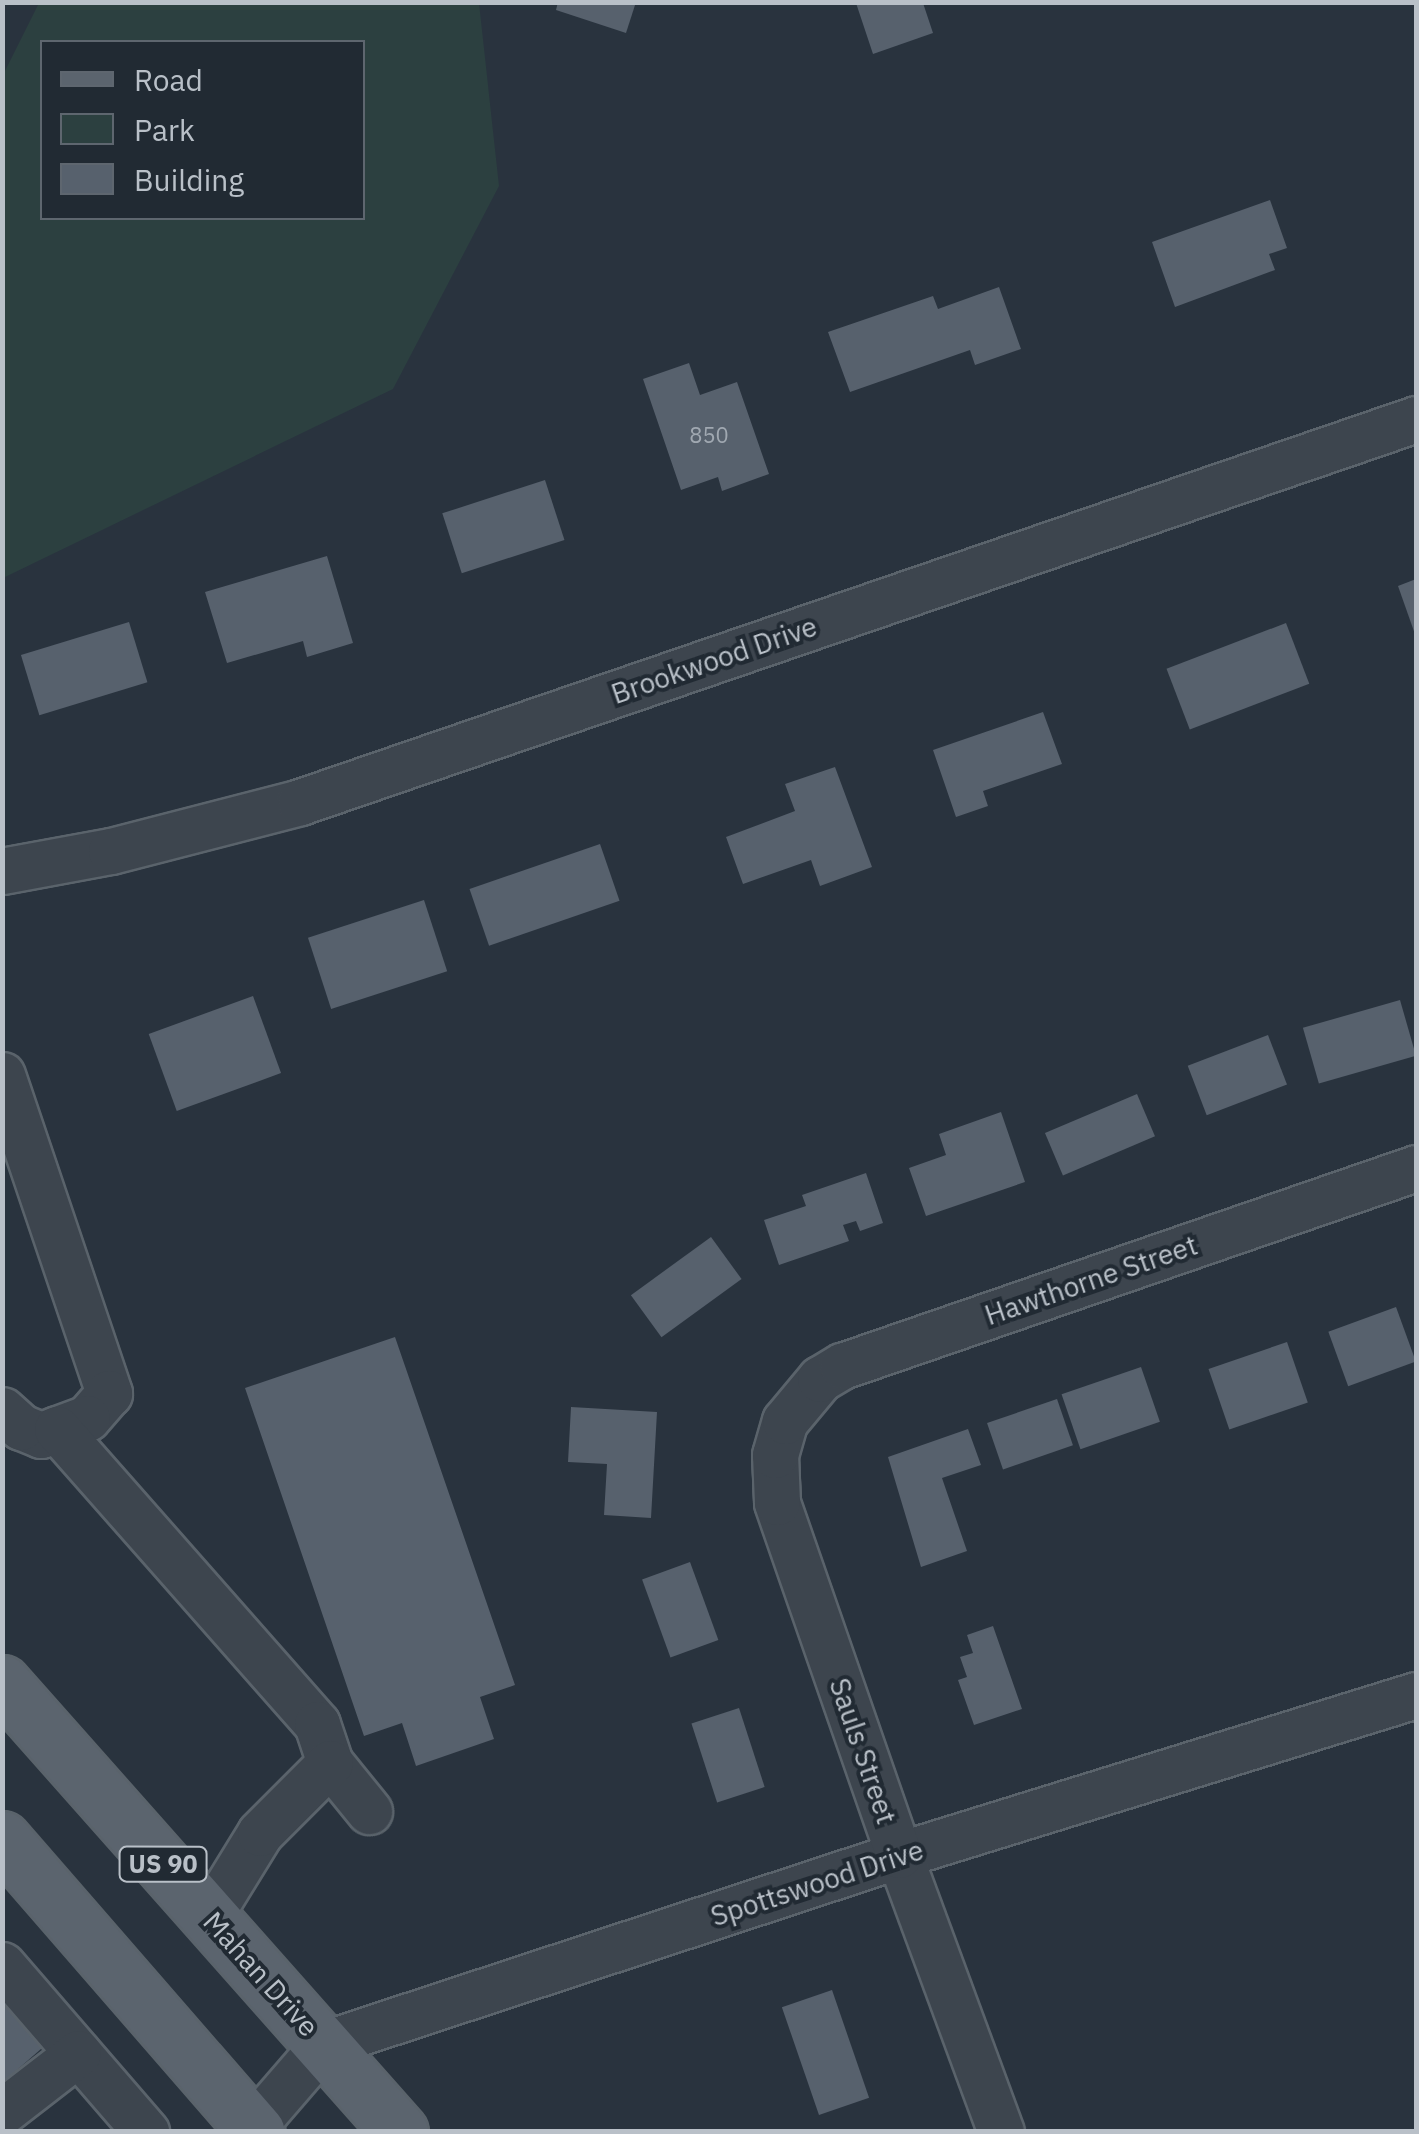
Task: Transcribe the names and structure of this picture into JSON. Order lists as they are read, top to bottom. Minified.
{"streets":{"main road":["US 90","Mahan Drive"],"street":["Brookwood Drive","Hawthorne Street","Sauls Street","Spottswood Drive"]},"crossings":[["Hawthorne Street","Sauls Street"],["Sauls Street","Spottswood Drive"],["Spottswood Drive","Mahan Drive"]],"house_numbers":["850"],"legend":["Road","Park","Building"]}
